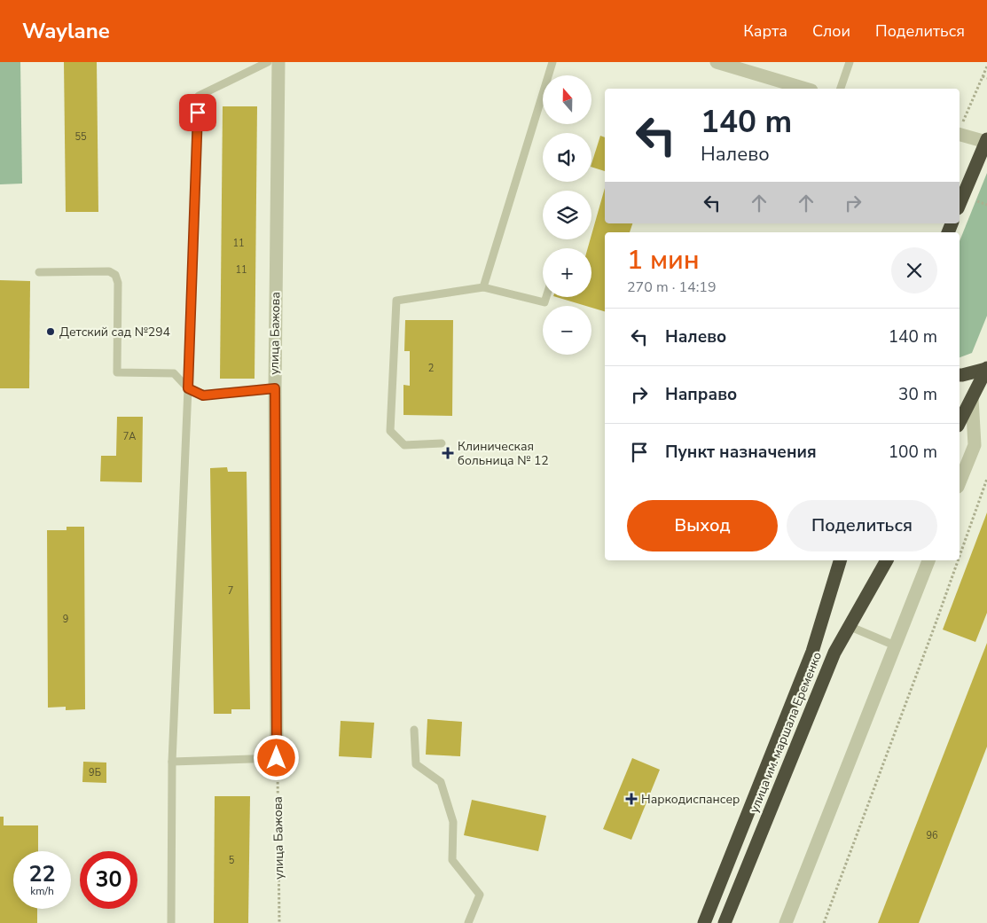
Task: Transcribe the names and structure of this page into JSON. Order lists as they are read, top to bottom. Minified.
{"streets":{"highway":["улица им. маршала Еременко"],"street":["улица Бажова"]},"places":{"other":["Детский сад №294"],"health":["Клиническая больница № 12","Наркодиспансер"]},"house_numbers":["55","11","11","2","7А","7","9","9Б","96","5"],"north":"top","page":{"header":"Waylane","nav":["Карта","Слои","Поделиться"],"map_buttons":["+","−"],"turn":["140 m","Налево"],"heading":["1 мин","270 m · 14:19"],"list":[{"name":"Налево","value":"140 m"},{"name":"Направо","value":"30 m"},{"name":"Пункт назначения","value":"100 m"}],"buttons":["Выход","Поделиться"],"speed":"22 km/h","limit":"30"}}
